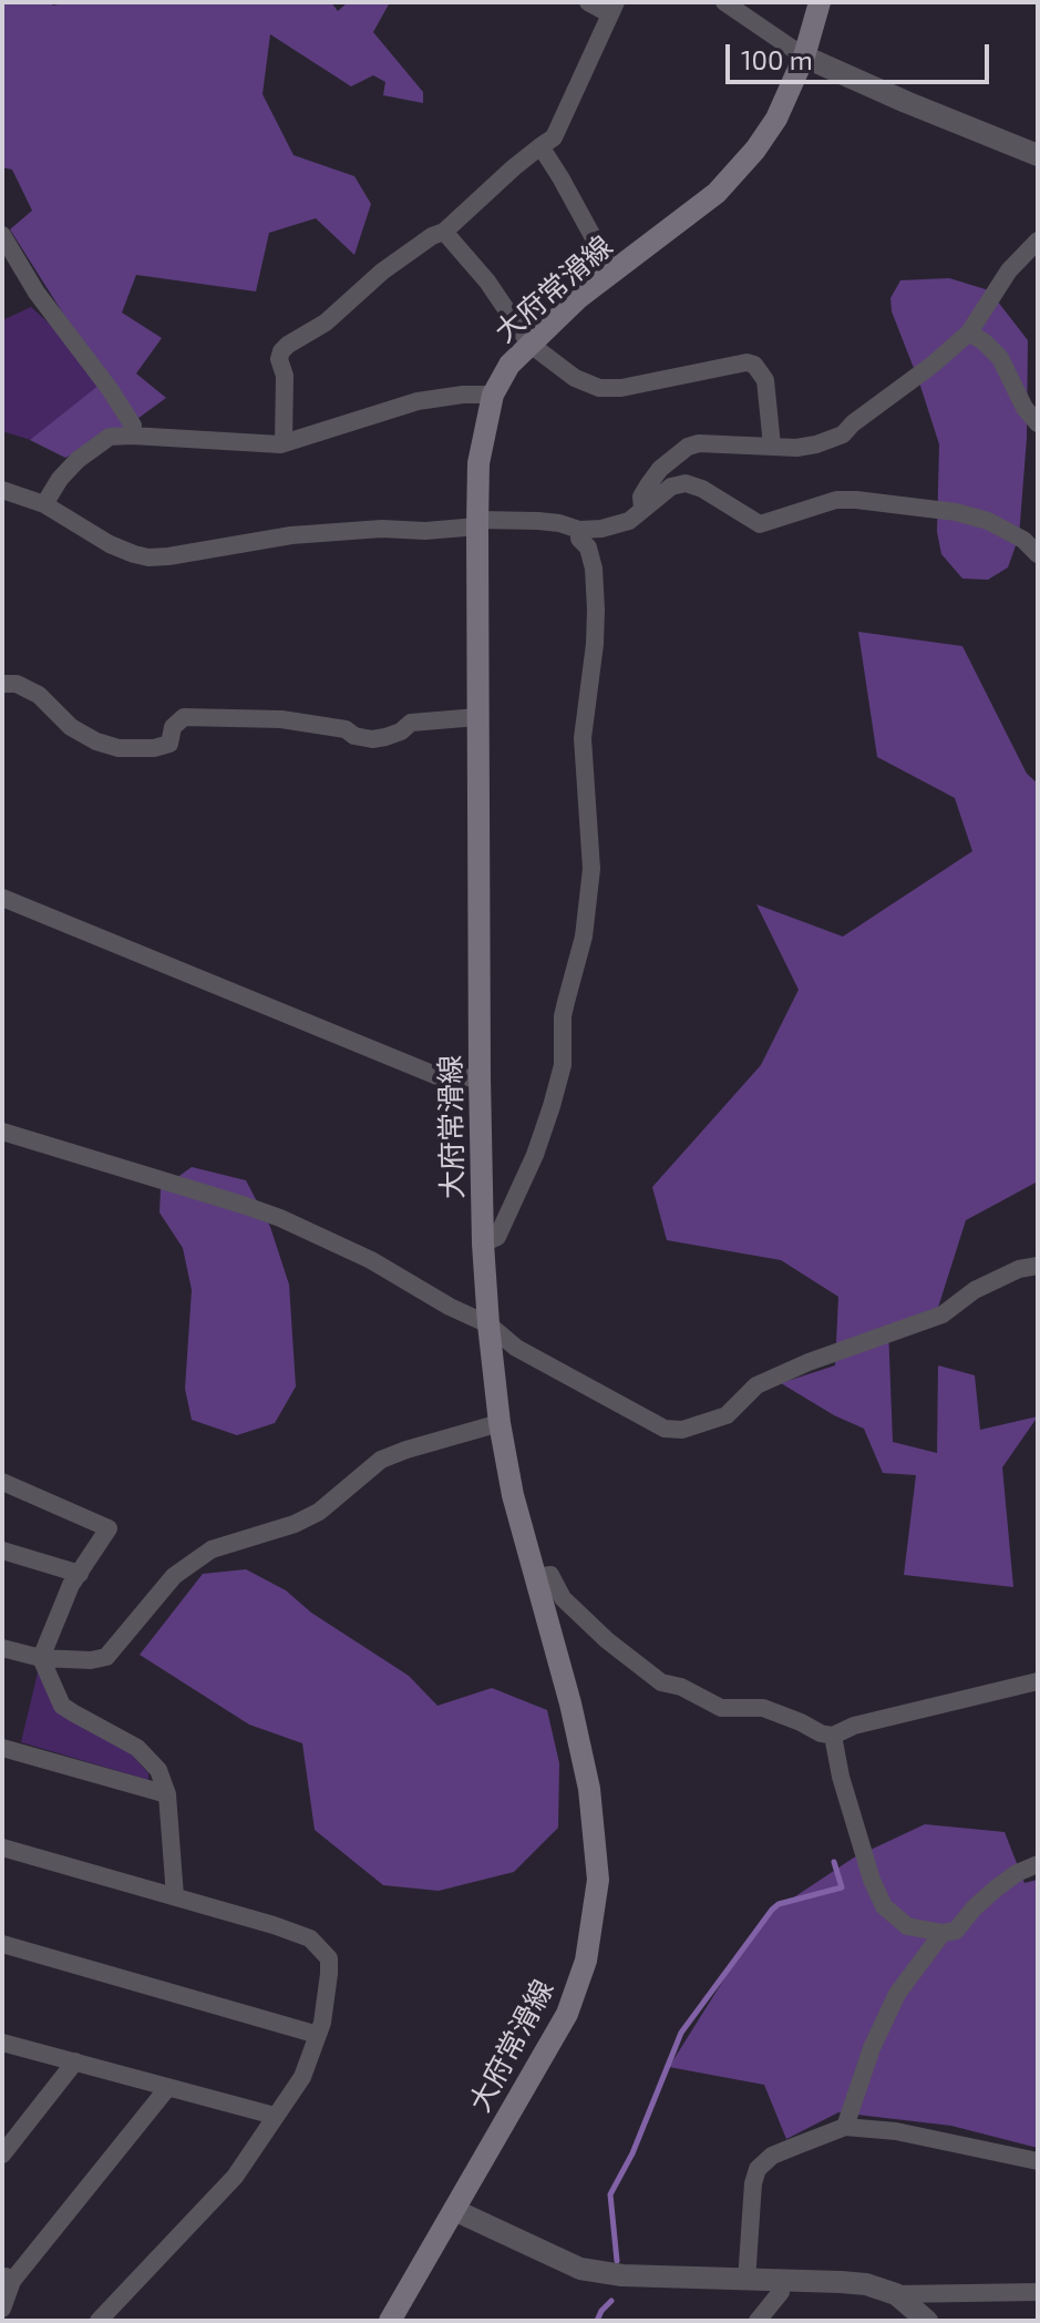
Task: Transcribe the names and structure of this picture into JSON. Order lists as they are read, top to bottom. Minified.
{"streets":{"main road":["大府常滑線"]},"scale_bar":"100 m"}
